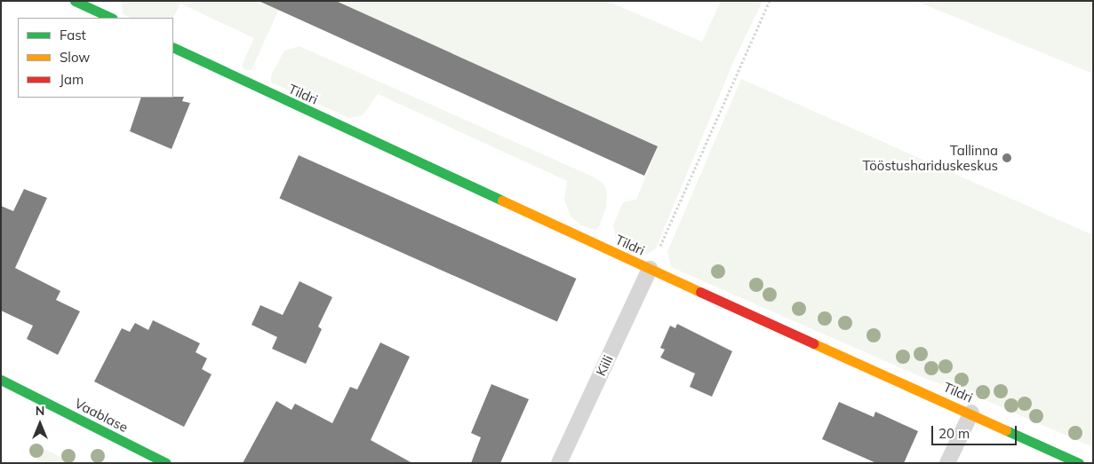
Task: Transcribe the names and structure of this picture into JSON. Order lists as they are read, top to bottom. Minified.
{"streets":{"street":["Tildri","Vaablase"],"lane":["Kiili"]},"crossings":[["Tildri","Kiili"]],"places":["Tallinna Tööstushariduskeskus"],"legend":["Fast","Slow","Jam"],"scale_bar":"20 m","north":"top"}
